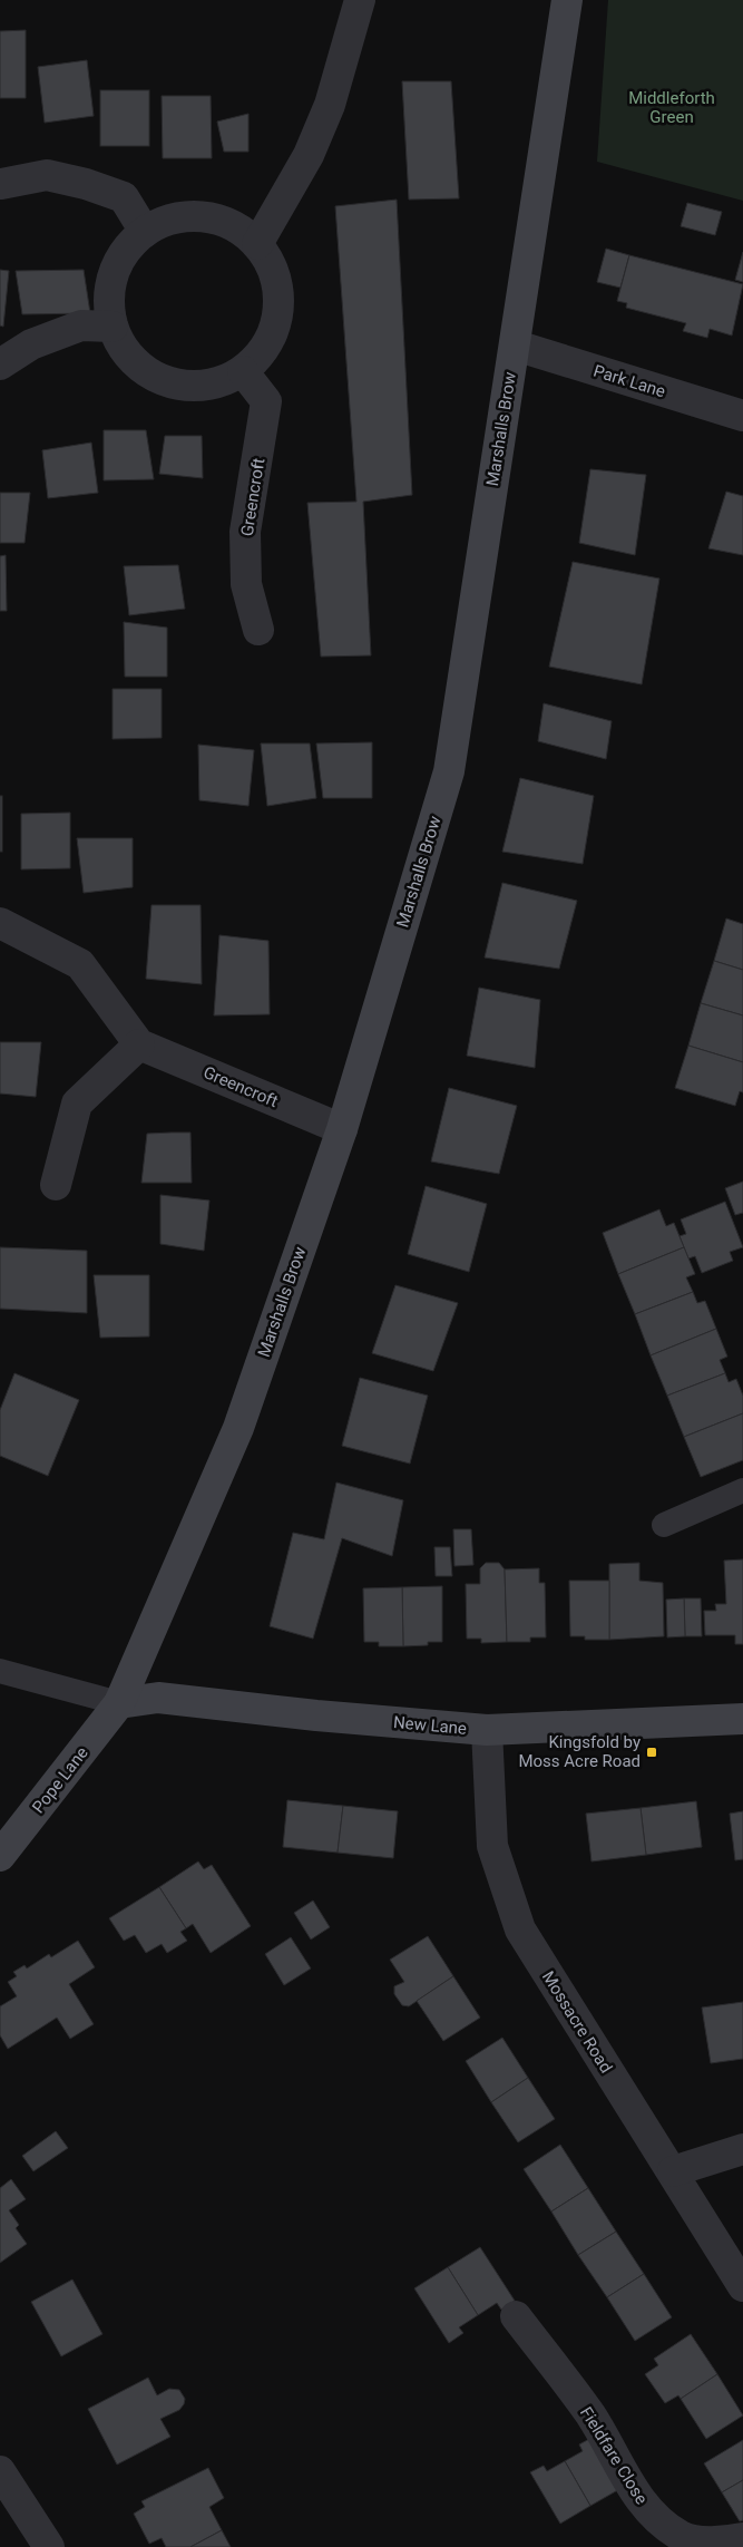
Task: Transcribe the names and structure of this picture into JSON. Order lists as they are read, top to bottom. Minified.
{"streets":{"street":["Park Lane","Marshalls Brow","Greencroft","New Lane","Pope Lane","Mossacre Road","Fieldfare Close"]},"crossings":[["Park Lane","Marshalls Brow"],["Marshalls Brow","Greencroft"],["Marshalls Brow","New Lane"],["Marshalls Brow","Pope Lane"],["New Lane","Pope Lane"],["New Lane","Mossacre Road"]],"parks":["Middleforth Green"],"places":{"transit":["Kingsfold by Moss Acre Road"]}}
